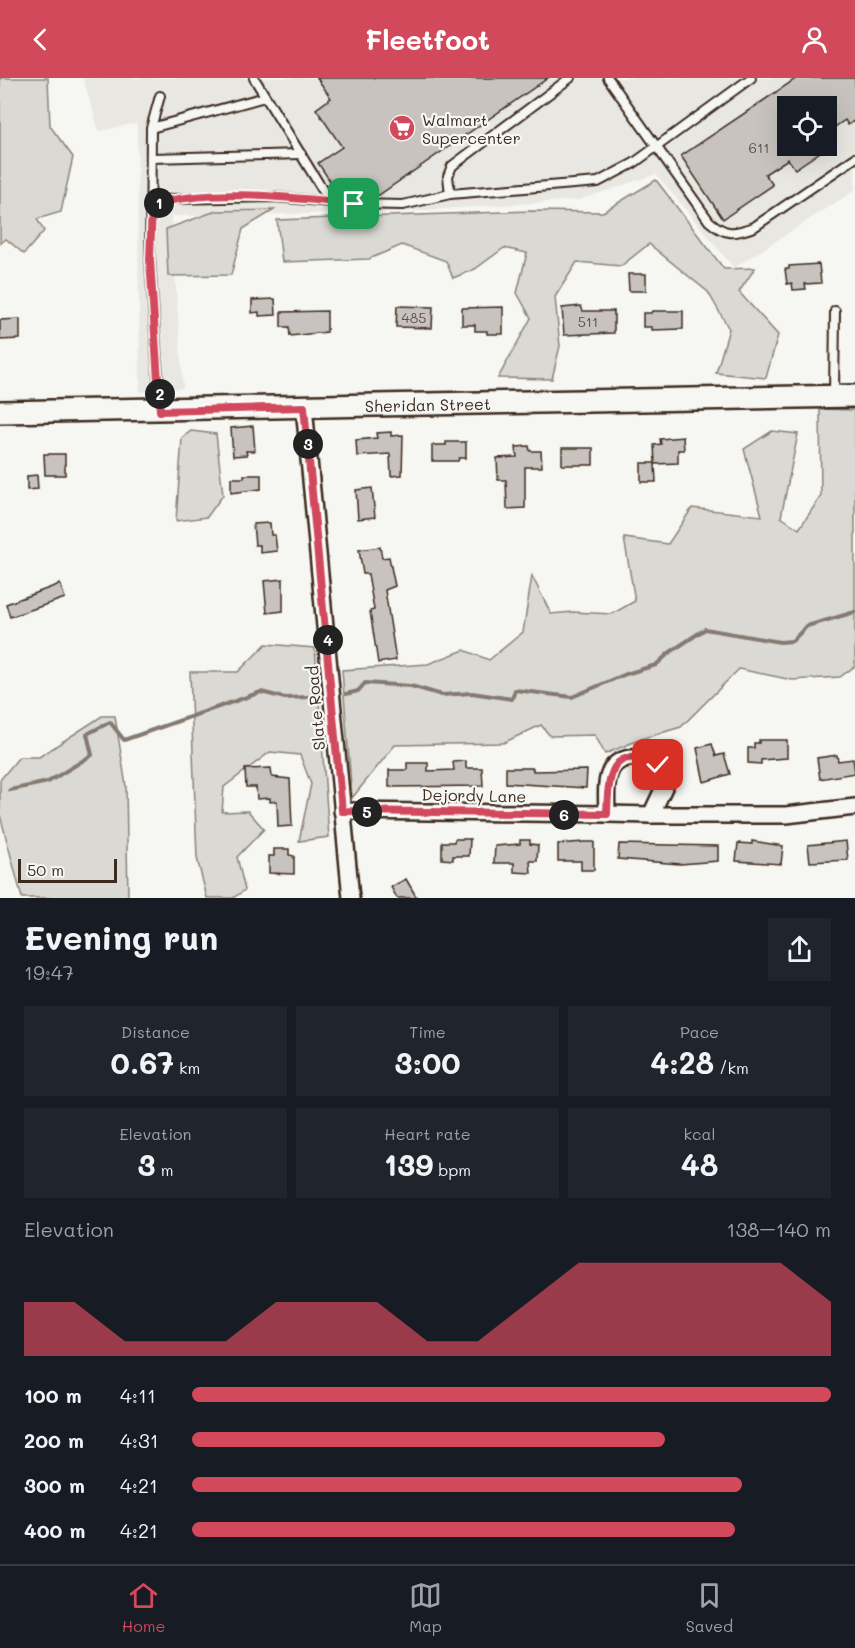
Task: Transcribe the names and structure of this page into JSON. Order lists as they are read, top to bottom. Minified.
{"streets":{"street":["Sheridan Street","Slate Road","Dejordy Lane"]},"crossings":[["Sheridan Street","Slate Road"],["Slate Road","Dejordy Lane"]],"places":{"supermarket":["Walmart Supercenter"]},"house_numbers":["611","485","511"],"scale_bar":"50 m","page":{"header":"Fleetfoot","pins":["1","2","3","4","5","6"],"scale":"50 m","heading":["Evening run","19:47"],"stats":[["Distance","0.67 km"],["Time","3:00"],["Pace","4:28 /km"],["Elevation","3 m"],["Heart rate","139 bpm"],["kcal","48"]],"chart":["Elevation","138–140 m"],"list":[{"name":"100 m","note":"4:11"},{"name":"200 m","note":"4:31"},{"name":"300 m","note":"4:21"},{"name":"400 m","note":"4:21"}],"tabs":["Home","Map","Saved"]}}
